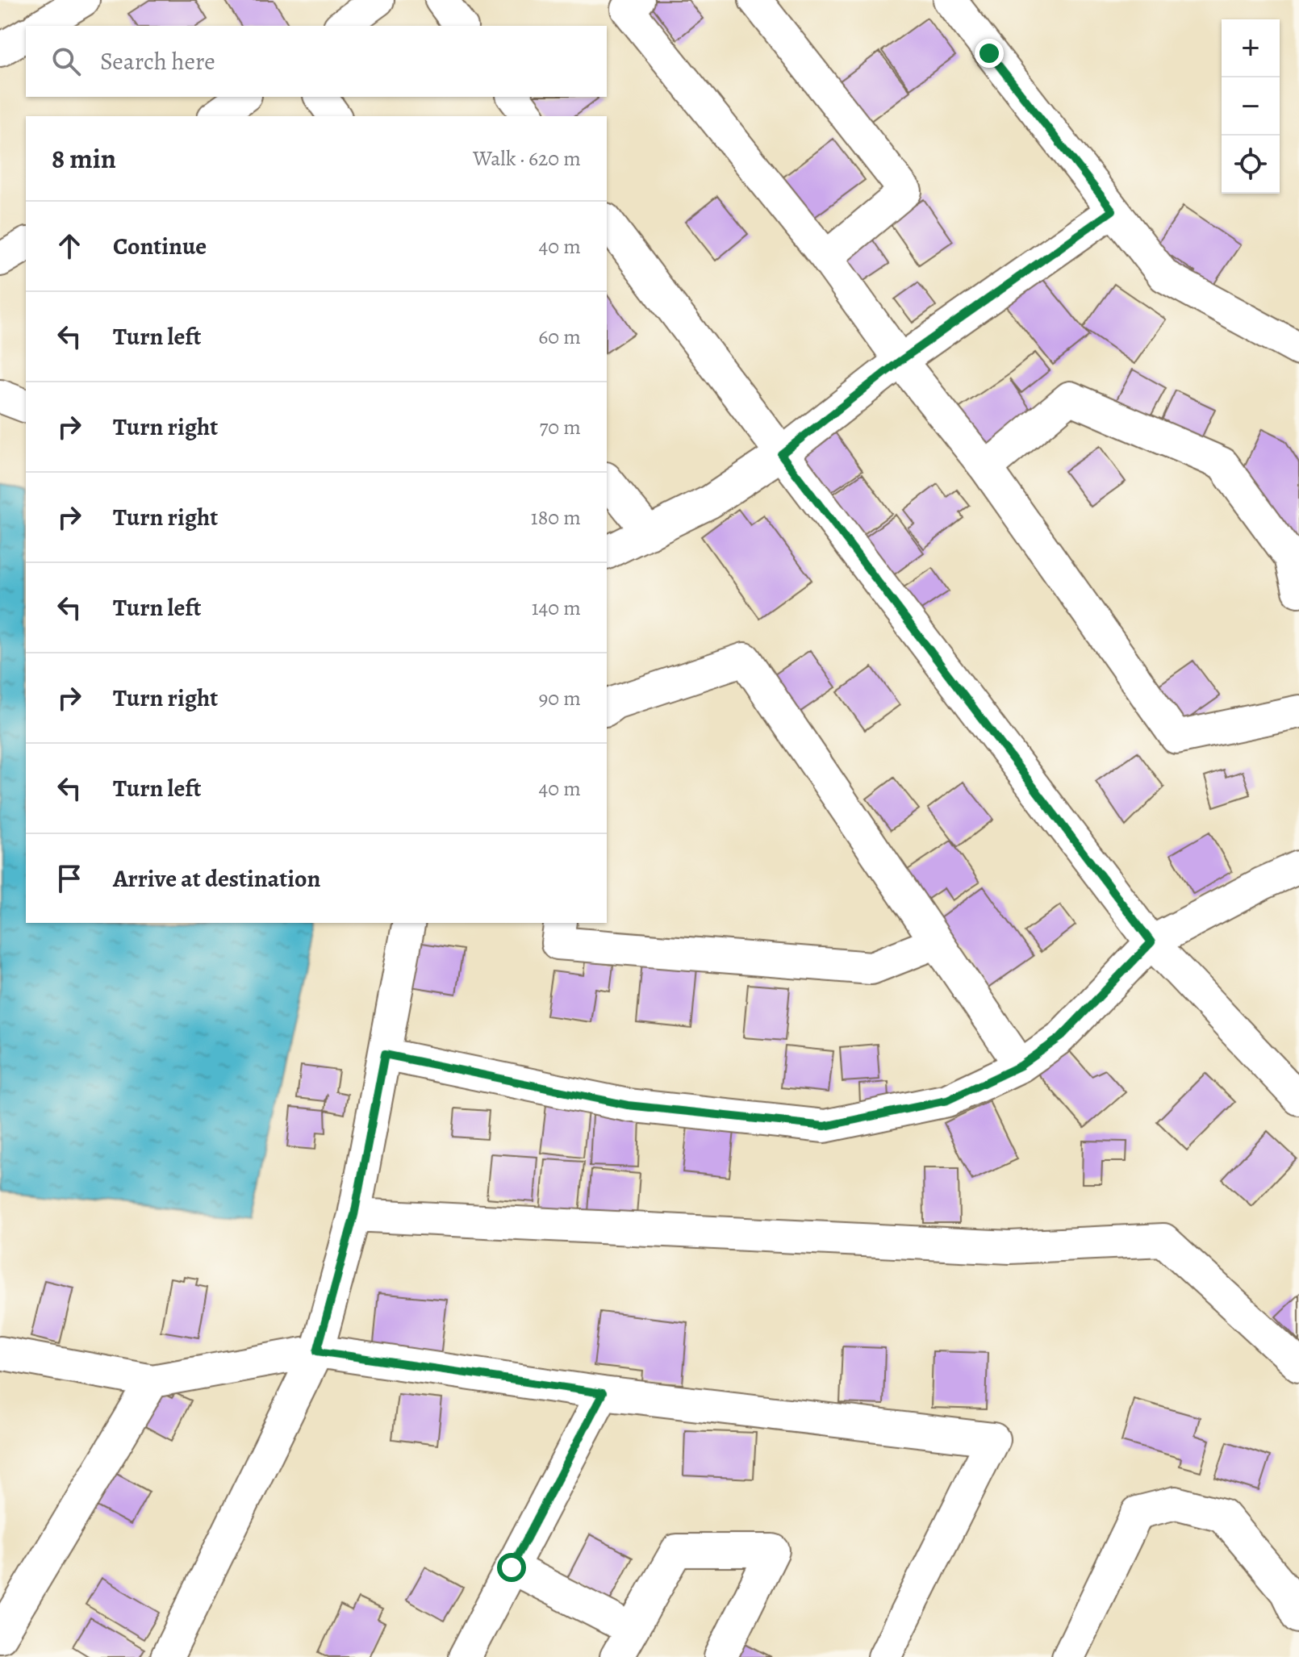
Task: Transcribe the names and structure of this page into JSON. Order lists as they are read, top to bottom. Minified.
{"page":{"map_buttons":["+","−"],"search":"Search here","heading":["8 min","Walk · 620 m"],"list":[["Continue","40 m"],["Turn left","60 m"],["Turn right","70 m"],["Turn right","180 m"],["Turn left","140 m"],["Turn right","90 m"],["Turn left","40 m"],"Arrive at destination"]}}
